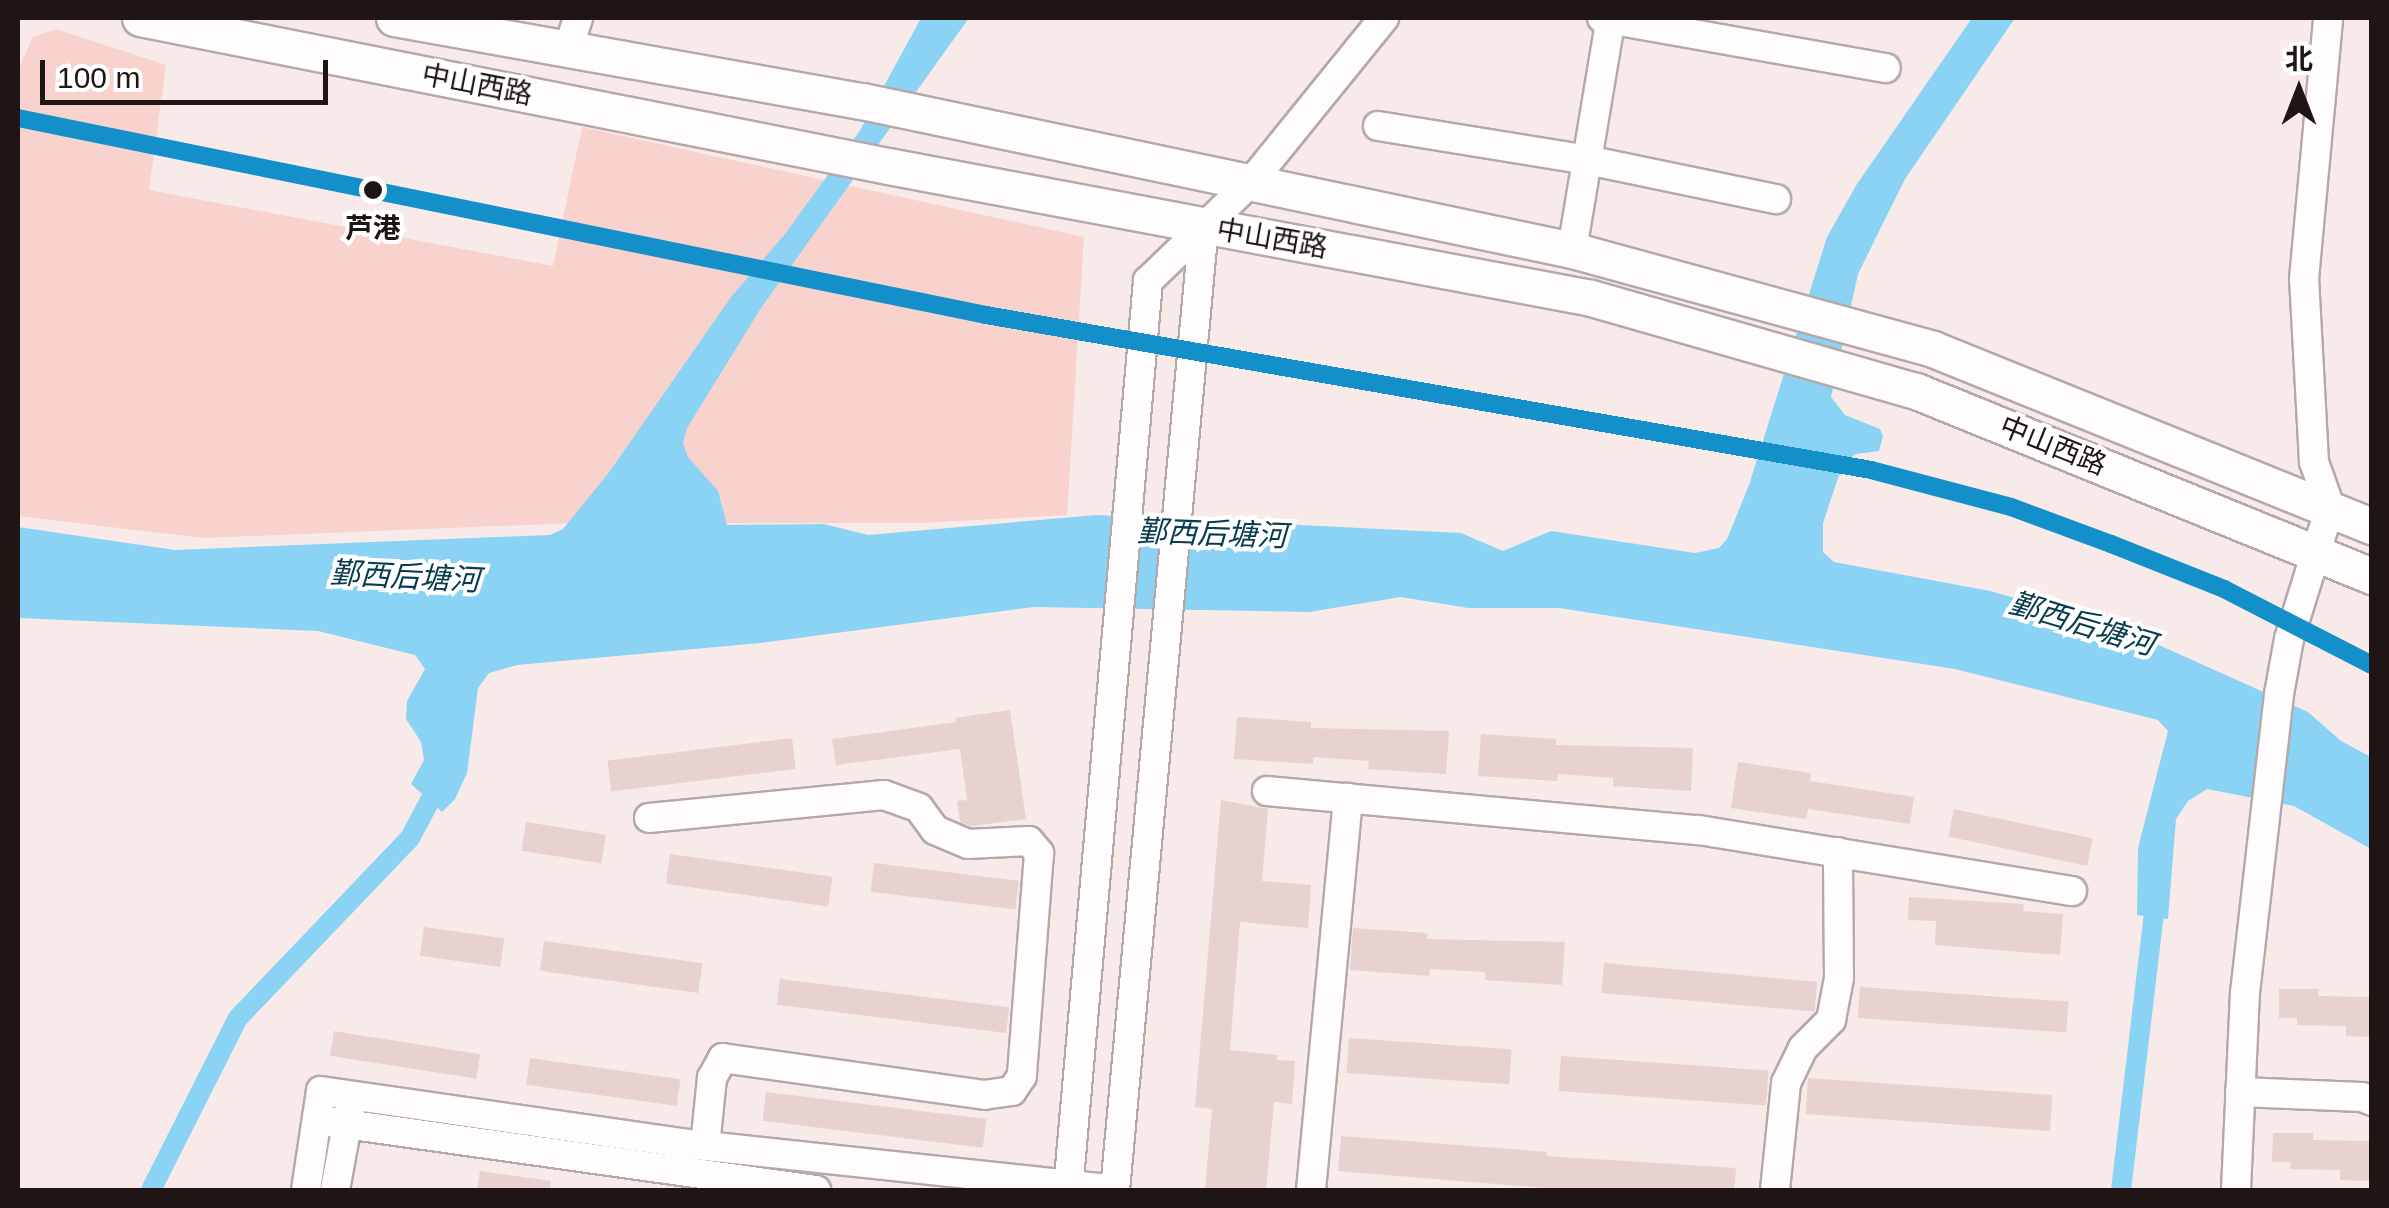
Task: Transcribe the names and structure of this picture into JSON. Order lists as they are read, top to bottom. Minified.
{"streets":{"main road":["中山西路"]},"water":["鄞西后塘河"],"places":["芦港"],"scale_bar":"100 m","north":"top"}
